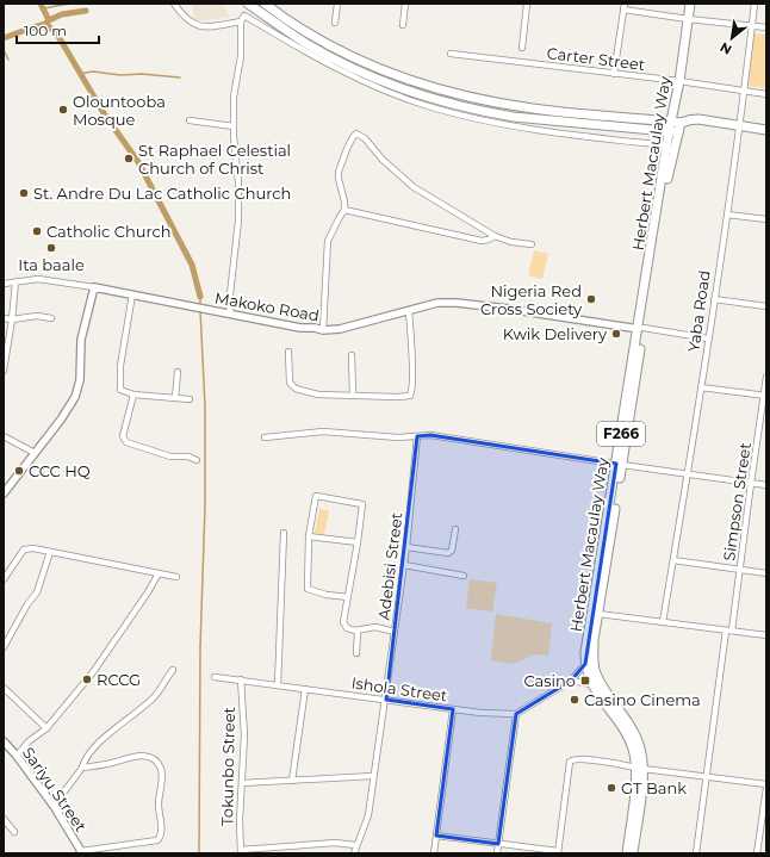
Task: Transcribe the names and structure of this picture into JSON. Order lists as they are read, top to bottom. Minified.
{"streets":{"main road":["Herbert Macaulay Way","F266"],"street":["Carter Street","Makoko Road","Yaba Road","Simpson Street","Adebisi Street","Ishola Street","Tokunbo Street","Sariyu Street"]},"crossings":[["Carter Street","Herbert Macaulay Way"],["Carter Street","Yaba Road"],["Herbert Macaulay Way","Makoko Road"],["Adebisi Street","Ishola Street"],["Ishola Street","Tokunbo Street"]],"places":{"other":["Olountooba Mosque","St Raphael Celestial Church of Christ","St. Andre Du Lac Catholic Church","Catholic Church","Ita baale","Nigeria Red Cross Society","Kwik Delivery","CCC HQ","RCCG","Casino Cinema","GT Bank"],"transit":["Casino"]},"scale_bar":"100 m","north":"bottom left"}
